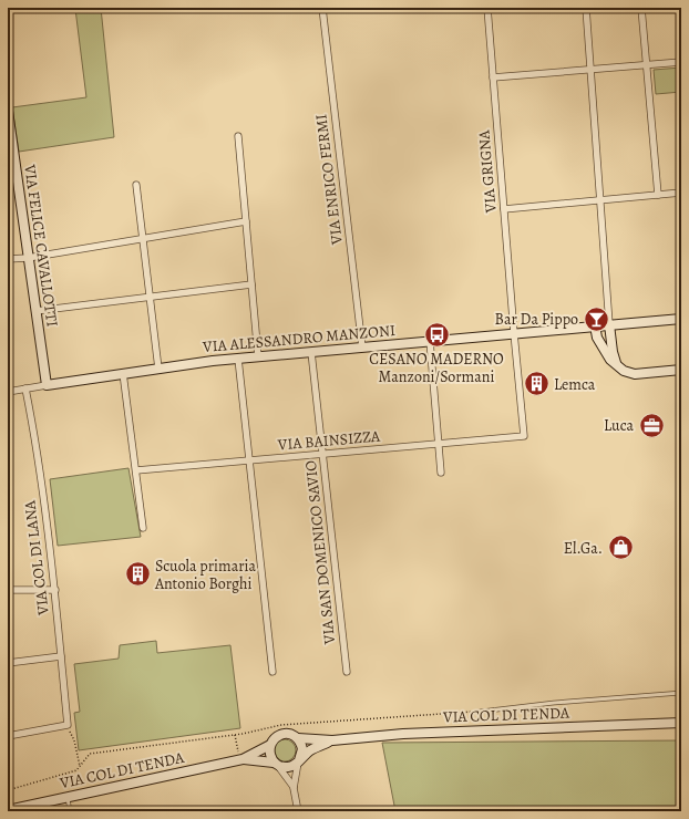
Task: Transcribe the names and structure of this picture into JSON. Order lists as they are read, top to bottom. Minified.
{"streets":{"main road":["VIA FELICE CAVALLOTTI","VIA ALESSANDRO MANZONI","VIA COL DI TENDA"],"street":["VIA GRIGNA","VIA ENRICO FERMI","VIA BAINSIZZA","VIA SAN DOMENICO SAVIO","VIA COL DI LANA"]},"crossings":[["VIA GRIGNA","VIA ALESSANDRO MANZONI"],["VIA GRIGNA","VIA BAINSIZZA"],["VIA ENRICO FERMI","VIA ALESSANDRO MANZONI"],["VIA FELICE CAVALLOTTI","VIA ALESSANDRO MANZONI"],["VIA ALESSANDRO MANZONI","VIA SAN DOMENICO SAVIO"],["VIA ALESSANDRO MANZONI","VIA COL DI LANA"],["VIA BAINSIZZA","VIA SAN DOMENICO SAVIO"]],"places":{"bar":["Bar Da Pippo"],"bus stop":["CESANO MADERNO Manzoni/Sormani"],"building":["Lemca","Scuola primaria Antonio Borghi"],"office":["Luca"],"shop":["El.Ga."]}}
